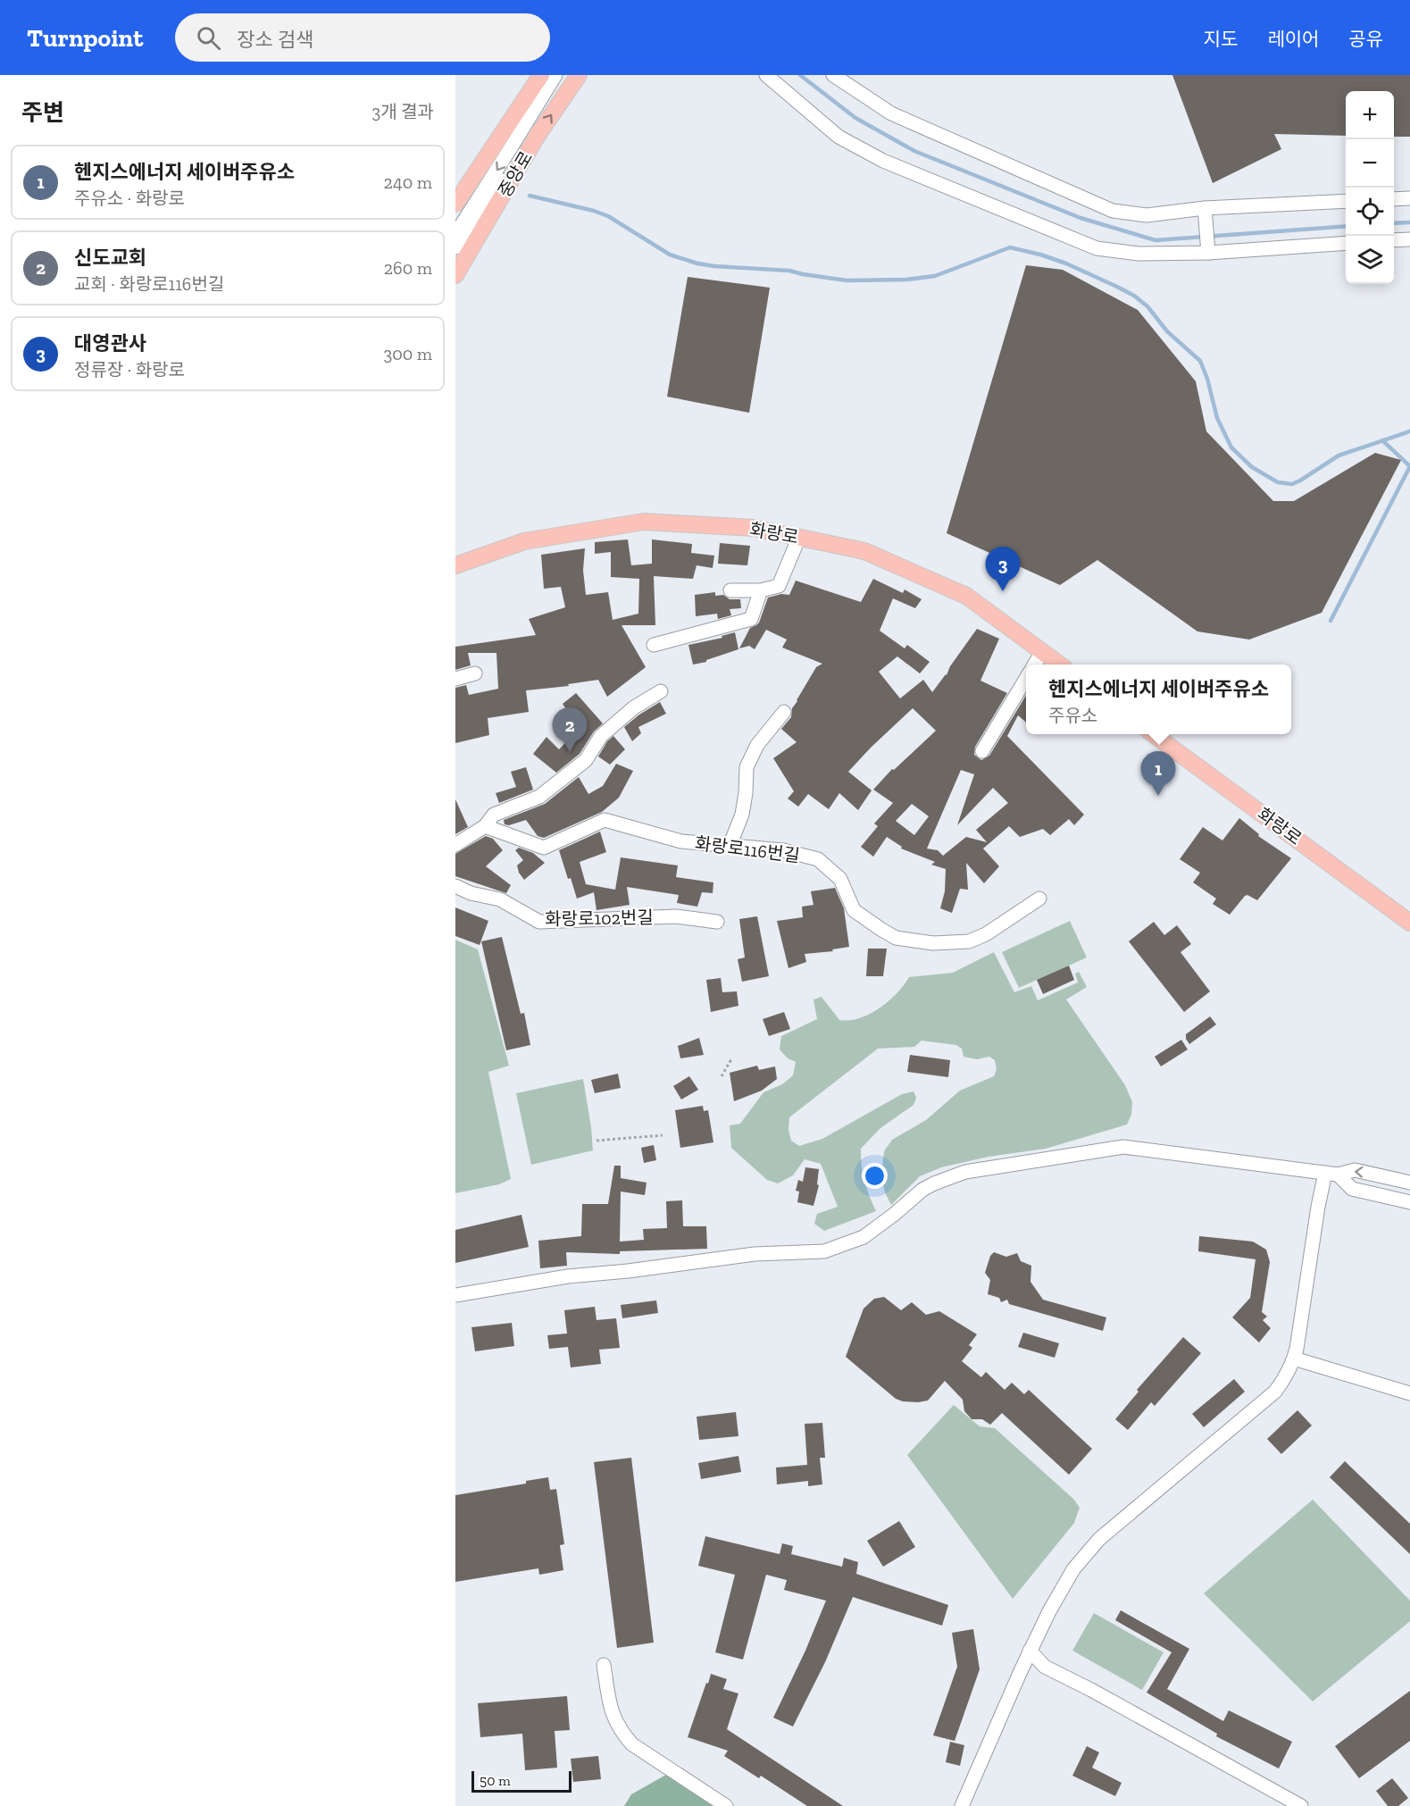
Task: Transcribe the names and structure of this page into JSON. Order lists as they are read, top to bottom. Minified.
{"streets":{"main road":["중앙로","화랑로"],"street":["화랑로116번길","화랑로102번길"]},"scale_bar":"50 m","page":{"header":"Turnpoint","search":"장소 검색","nav":["지도","레이어","공유"],"heading":["주변","3개 결과"],"map_buttons":["+","−"],"list":[{"mark":"1","name":"헨지스에너지 세이버주유소","note":"주유소 · 화랑로","value":"240 m"},{"mark":"2","name":"신도교회","note":"교회 · 화랑로116번길","value":"260 m"},{"mark":"3","name":"대영관사","note":"정류장 · 화랑로","value":"300 m"}],"pins":["3","2","1"],"popup":["헨지스에너지 세이버주유소","주유소"],"scale":"50 m"}}
